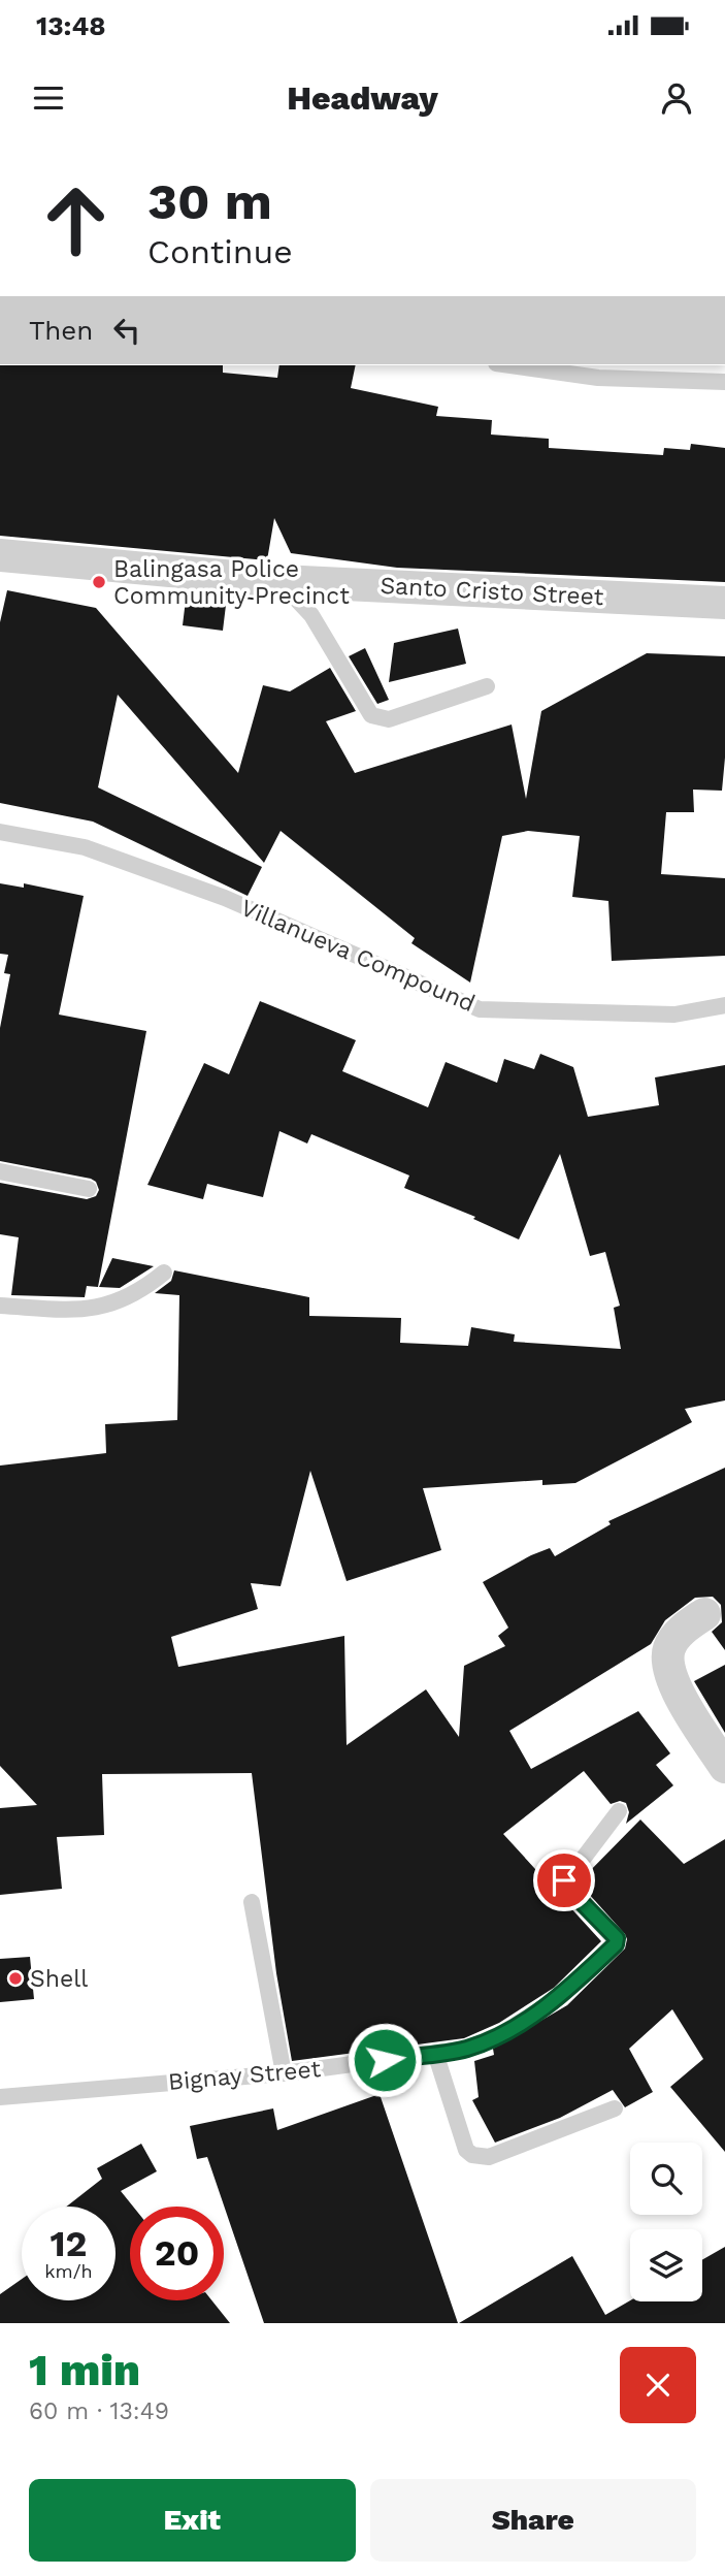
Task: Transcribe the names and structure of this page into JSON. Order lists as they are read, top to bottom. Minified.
{"streets":{"street":["Santo Cristo Street"],"lane":["Villanueva Compound","Bignay Street"]},"places":["Balingasa Police Community Precinct","Shell"],"page":{"status":"13:48","header":"Headway","turn":["30 m","Continue"],"then":"Then","speed":"12 km/h","limit":"20","heading":["1 min","60 m · 13:49"],"buttons":["Exit","Share"]}}
